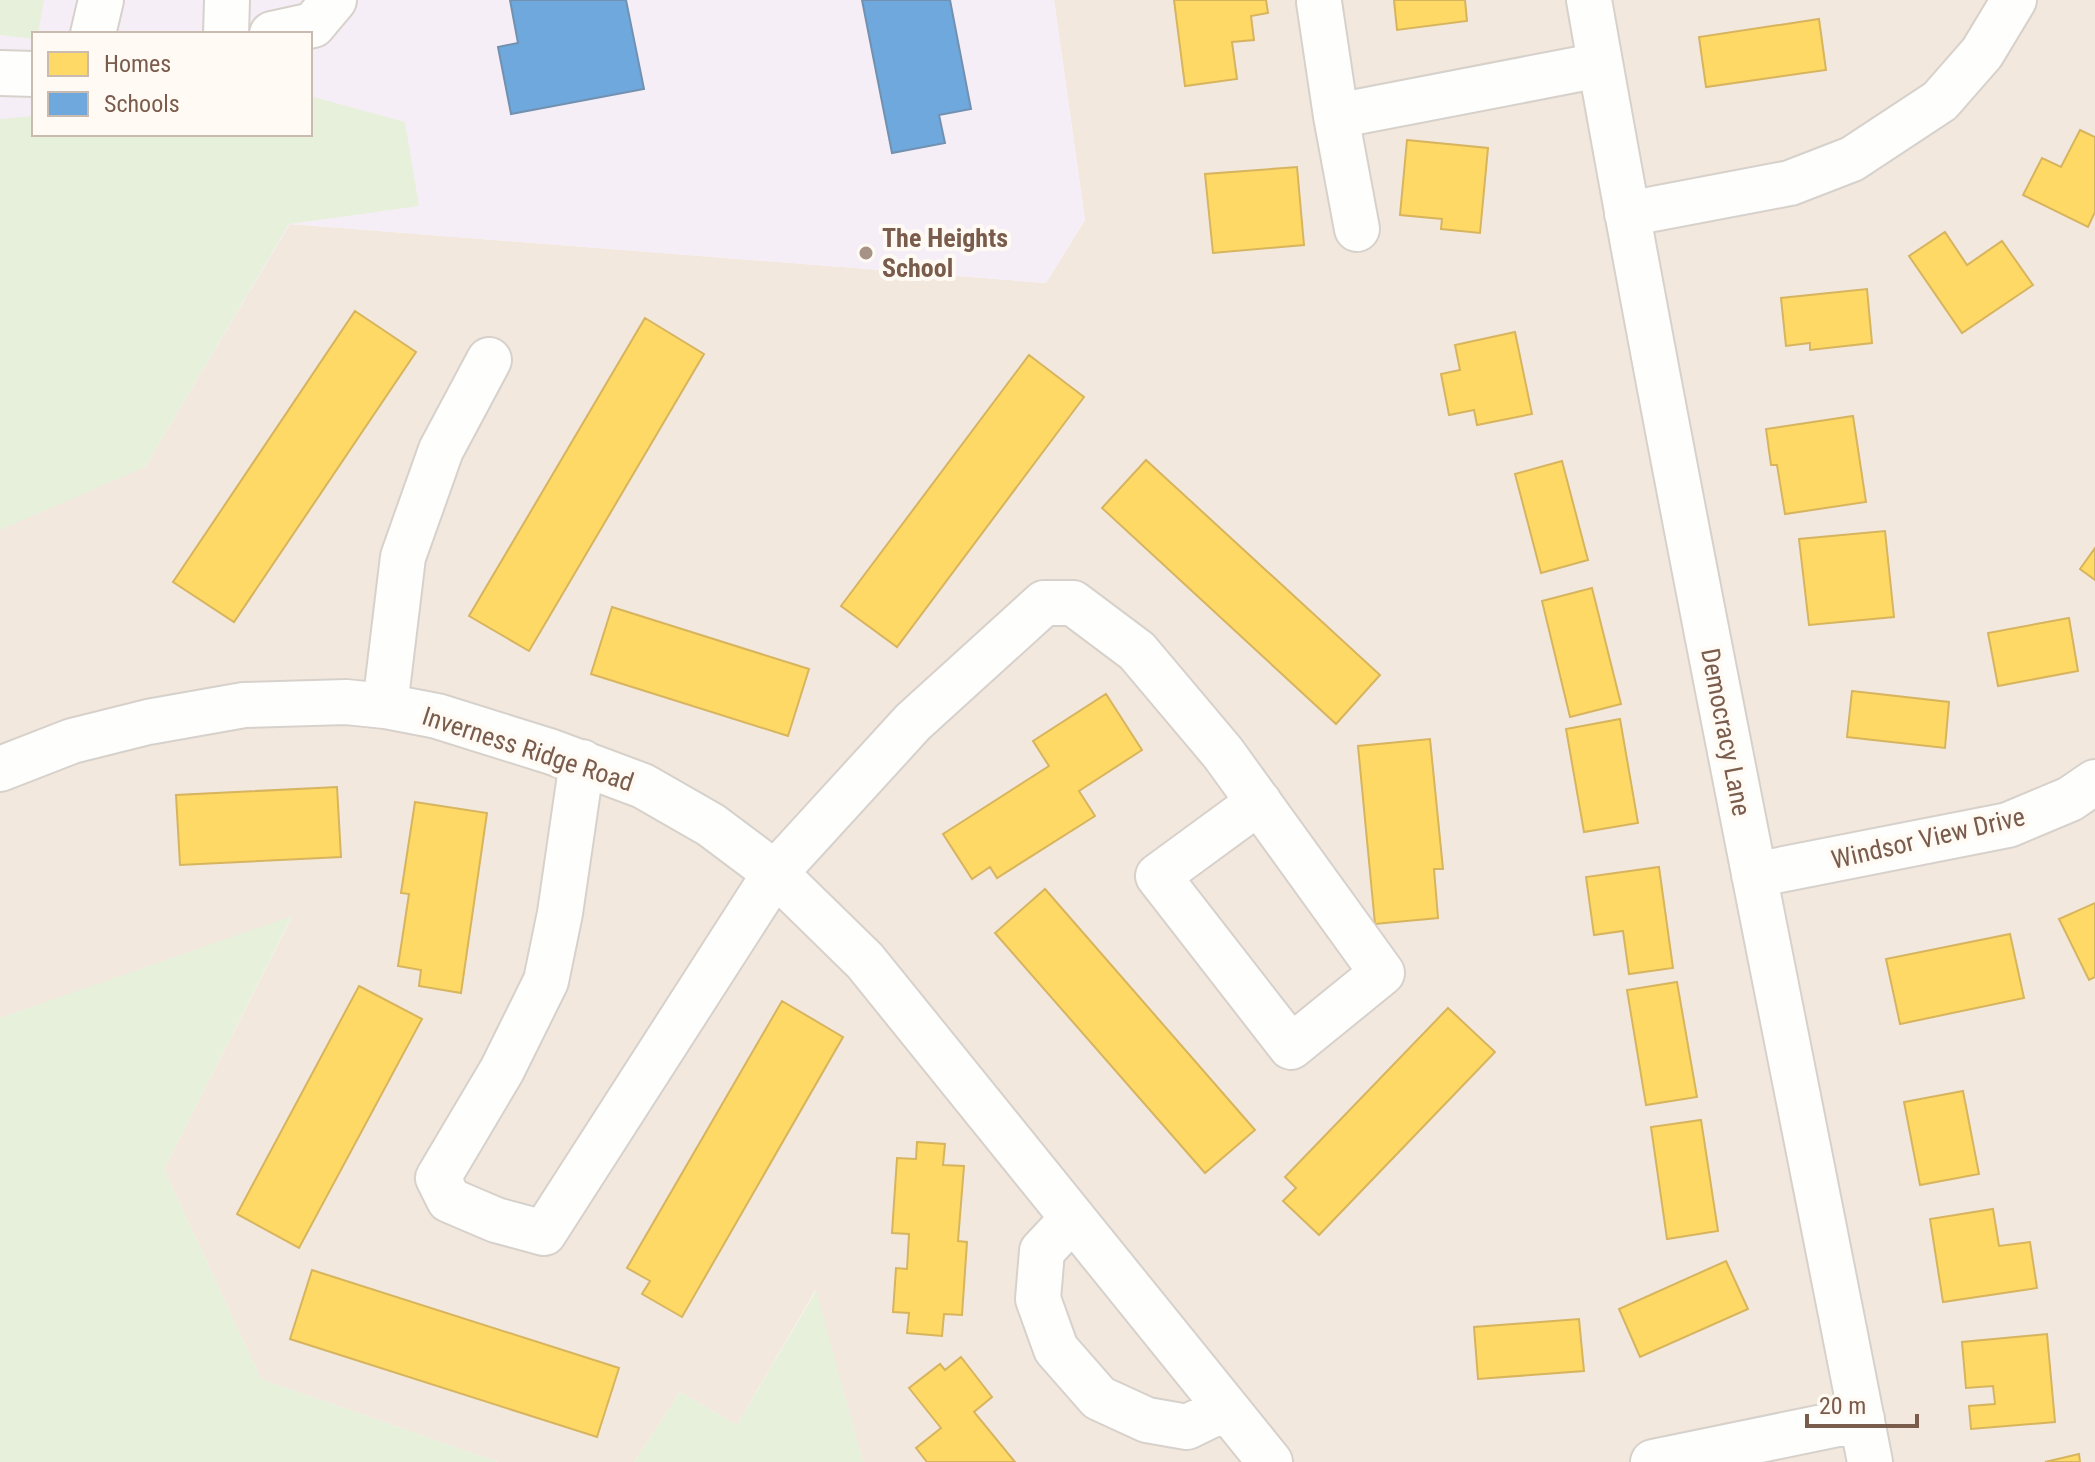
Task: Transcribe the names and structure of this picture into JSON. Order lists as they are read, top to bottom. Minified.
{"streets":{"street":["Democracy Lane","Inverness Ridge Road","Windsor View Drive"]},"crossings":[["Democracy Lane","Windsor View Drive"]],"places":["The Heights School"],"legend":["Homes","Schools"],"scale_bar":"20 m"}
